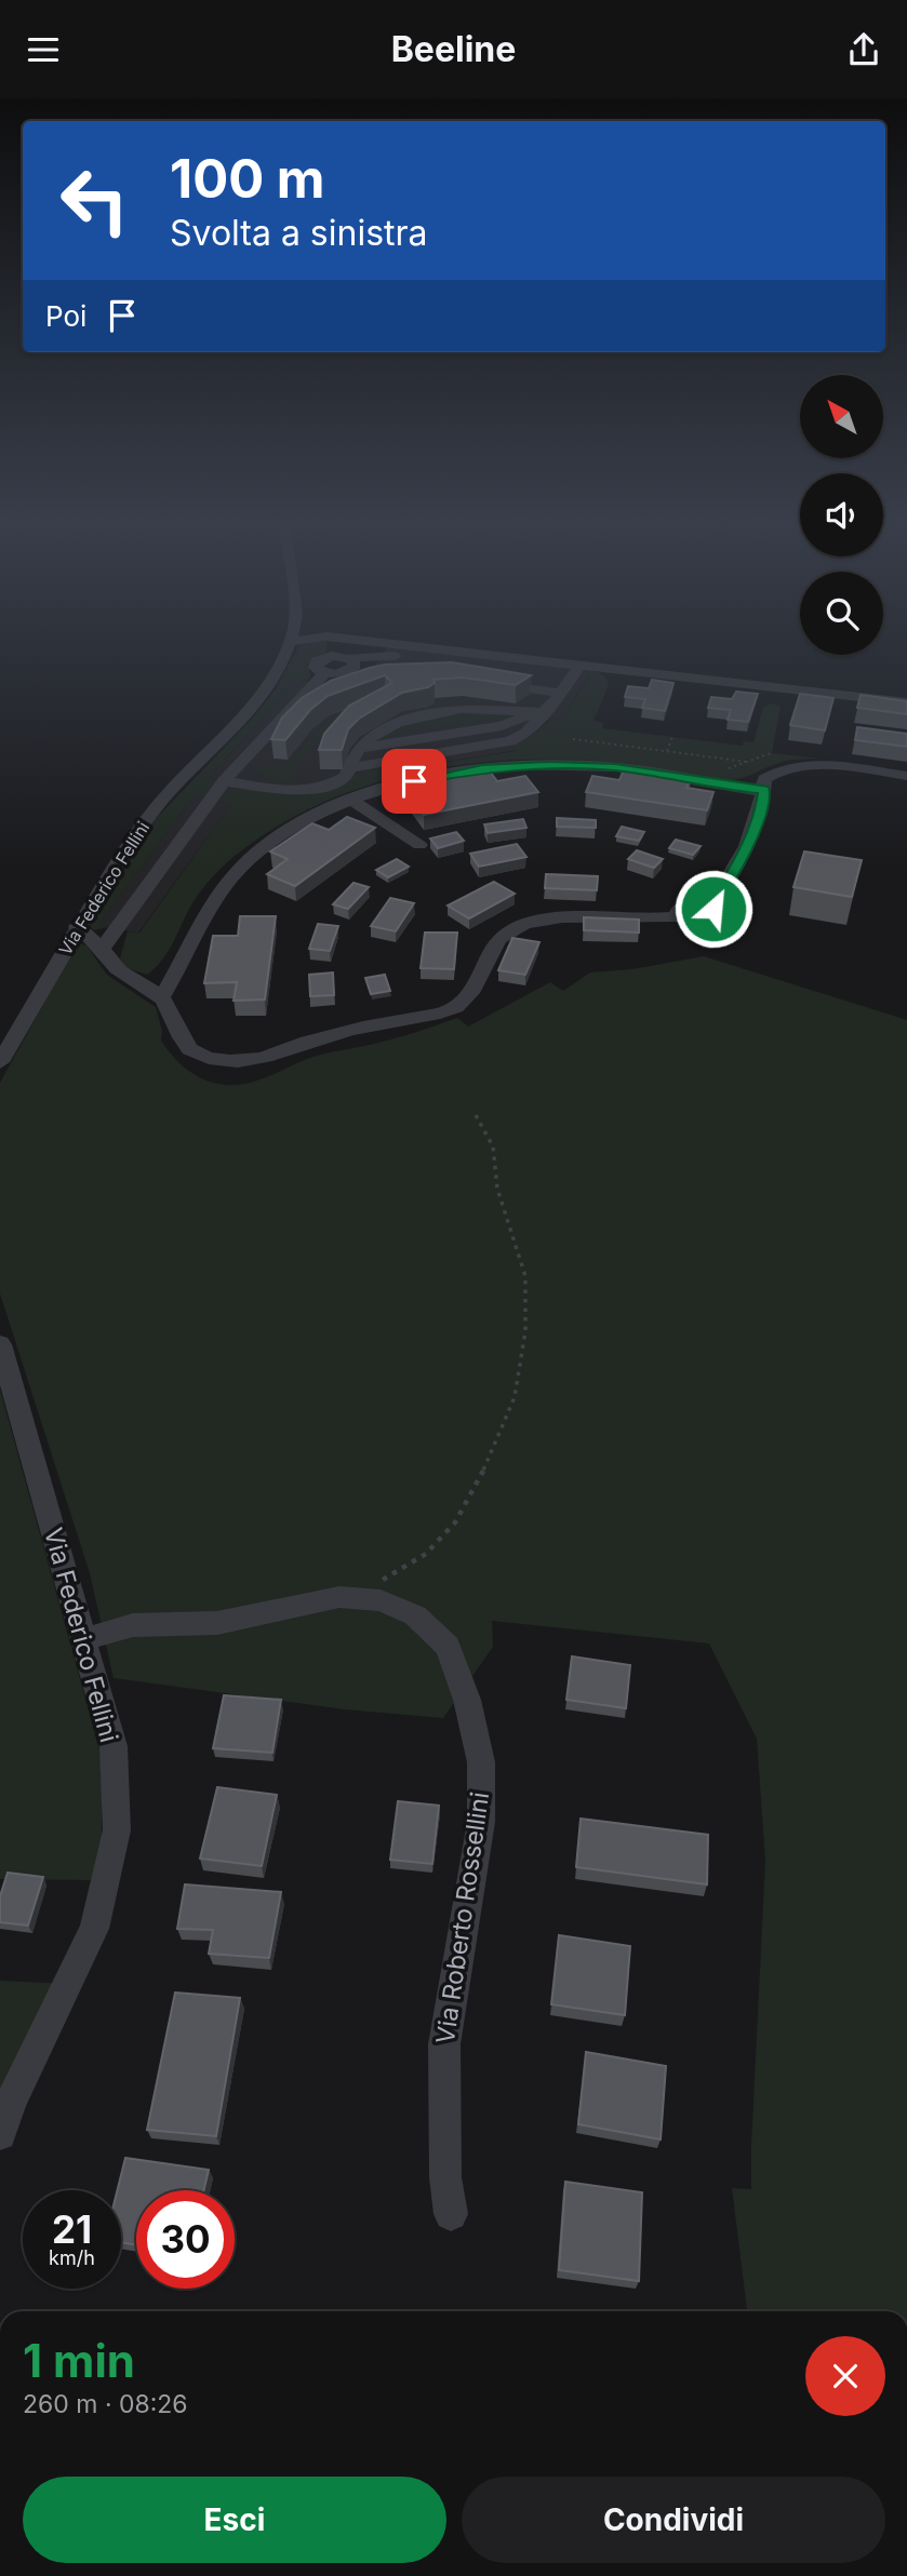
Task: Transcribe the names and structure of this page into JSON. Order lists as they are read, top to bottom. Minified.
{"streets":{"street":["Via Federico Fellini","Via Roberto Rossellini"]},"crossings":[["Via Federico Fellini","Via Roberto Rossellini"]],"north":"top left","page":{"header":"Beeline","turn":["100 m","Svolta a sinistra"],"then":"Poi","speed":"21 km/h","limit":"30","heading":["1 min","260 m · 08:26"],"buttons":["Esci","Condividi"]}}
